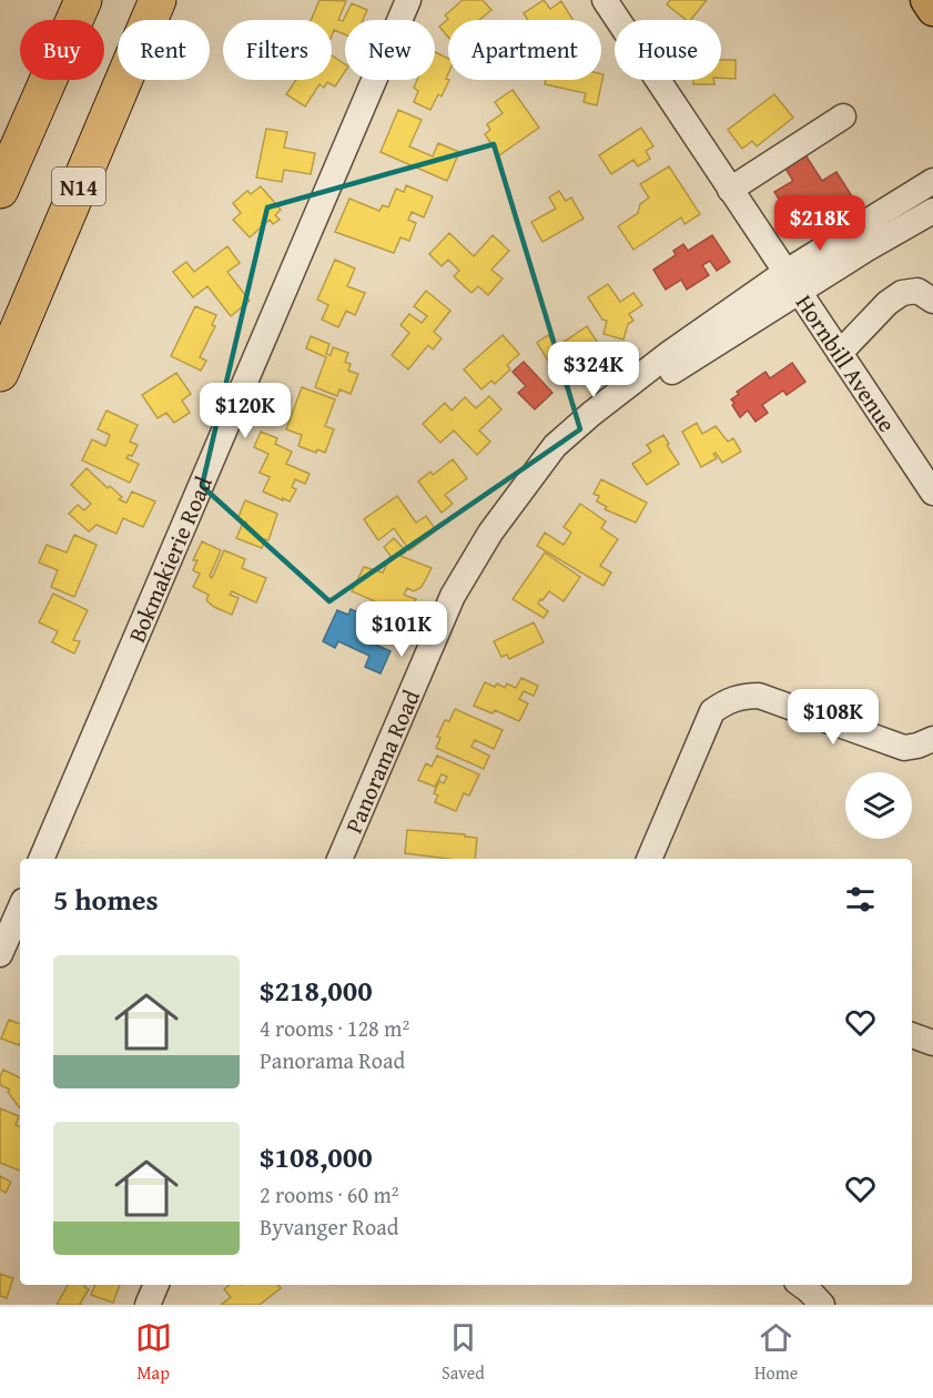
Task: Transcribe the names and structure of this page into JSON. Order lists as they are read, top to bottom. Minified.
{"streets":{"highway":["N14"],"street":["Hornbill Avenue","Bokmakierie Road","Panorama Road"]},"crossings":[["Hornbill Avenue","Panorama Road"]],"page":{"chip":["Buy","Rent","Filters","New","Apartment","House"],"price":["$218K","$324K","$120K","$101K","$108K"],"heading":"5 homes","list":[{"name":"$218,000","note":"4 rooms · 128 m² · Panorama Road"},{"name":"$108,000","note":"2 rooms · 60 m² · Byvanger Road"}],"tabs":["Map","Saved","Home"]}}
